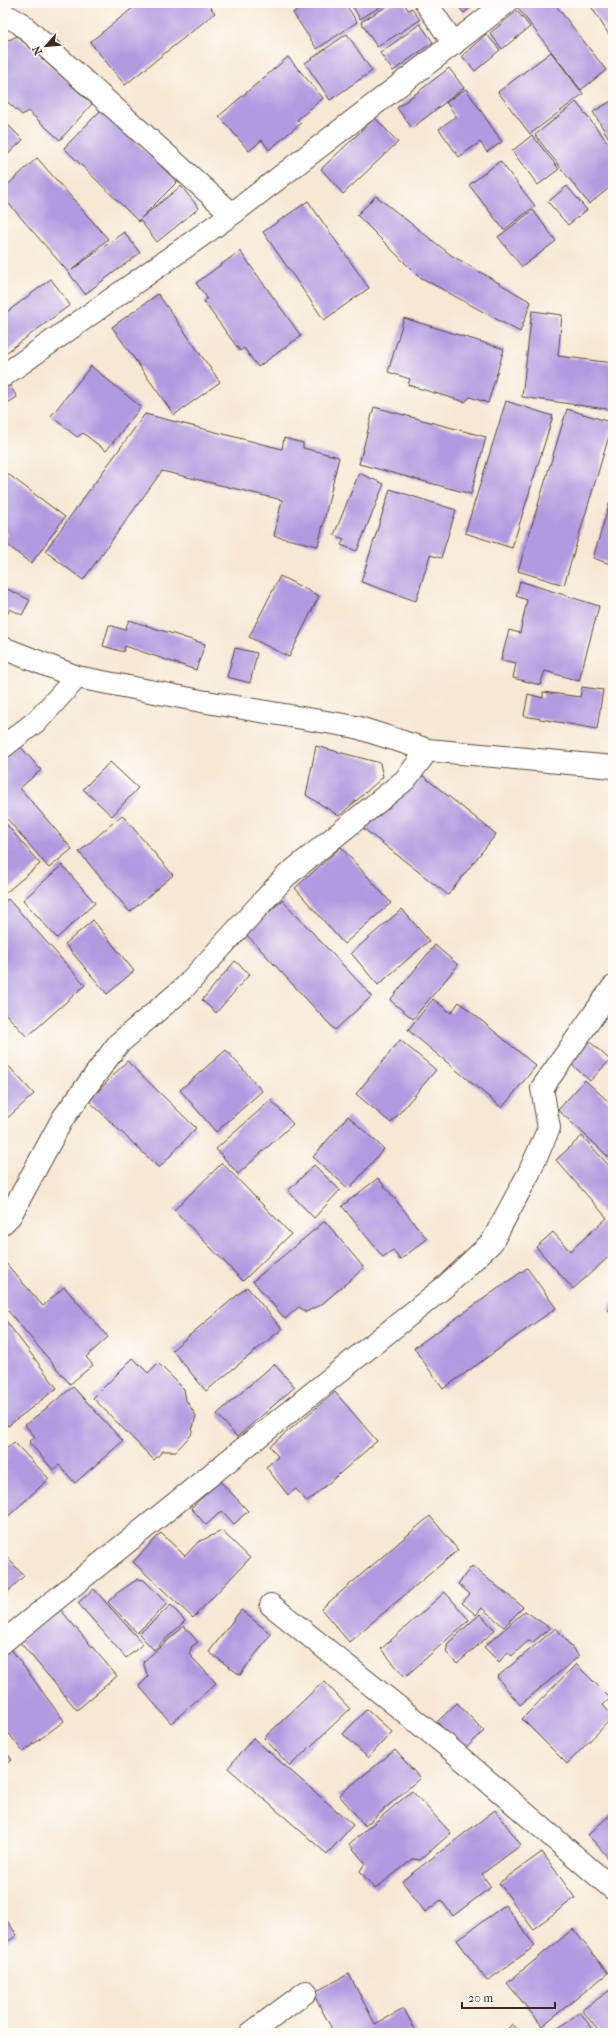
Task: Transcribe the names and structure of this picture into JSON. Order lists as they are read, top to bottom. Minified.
{"scale_bar":"20 m","north":"bottom left"}
